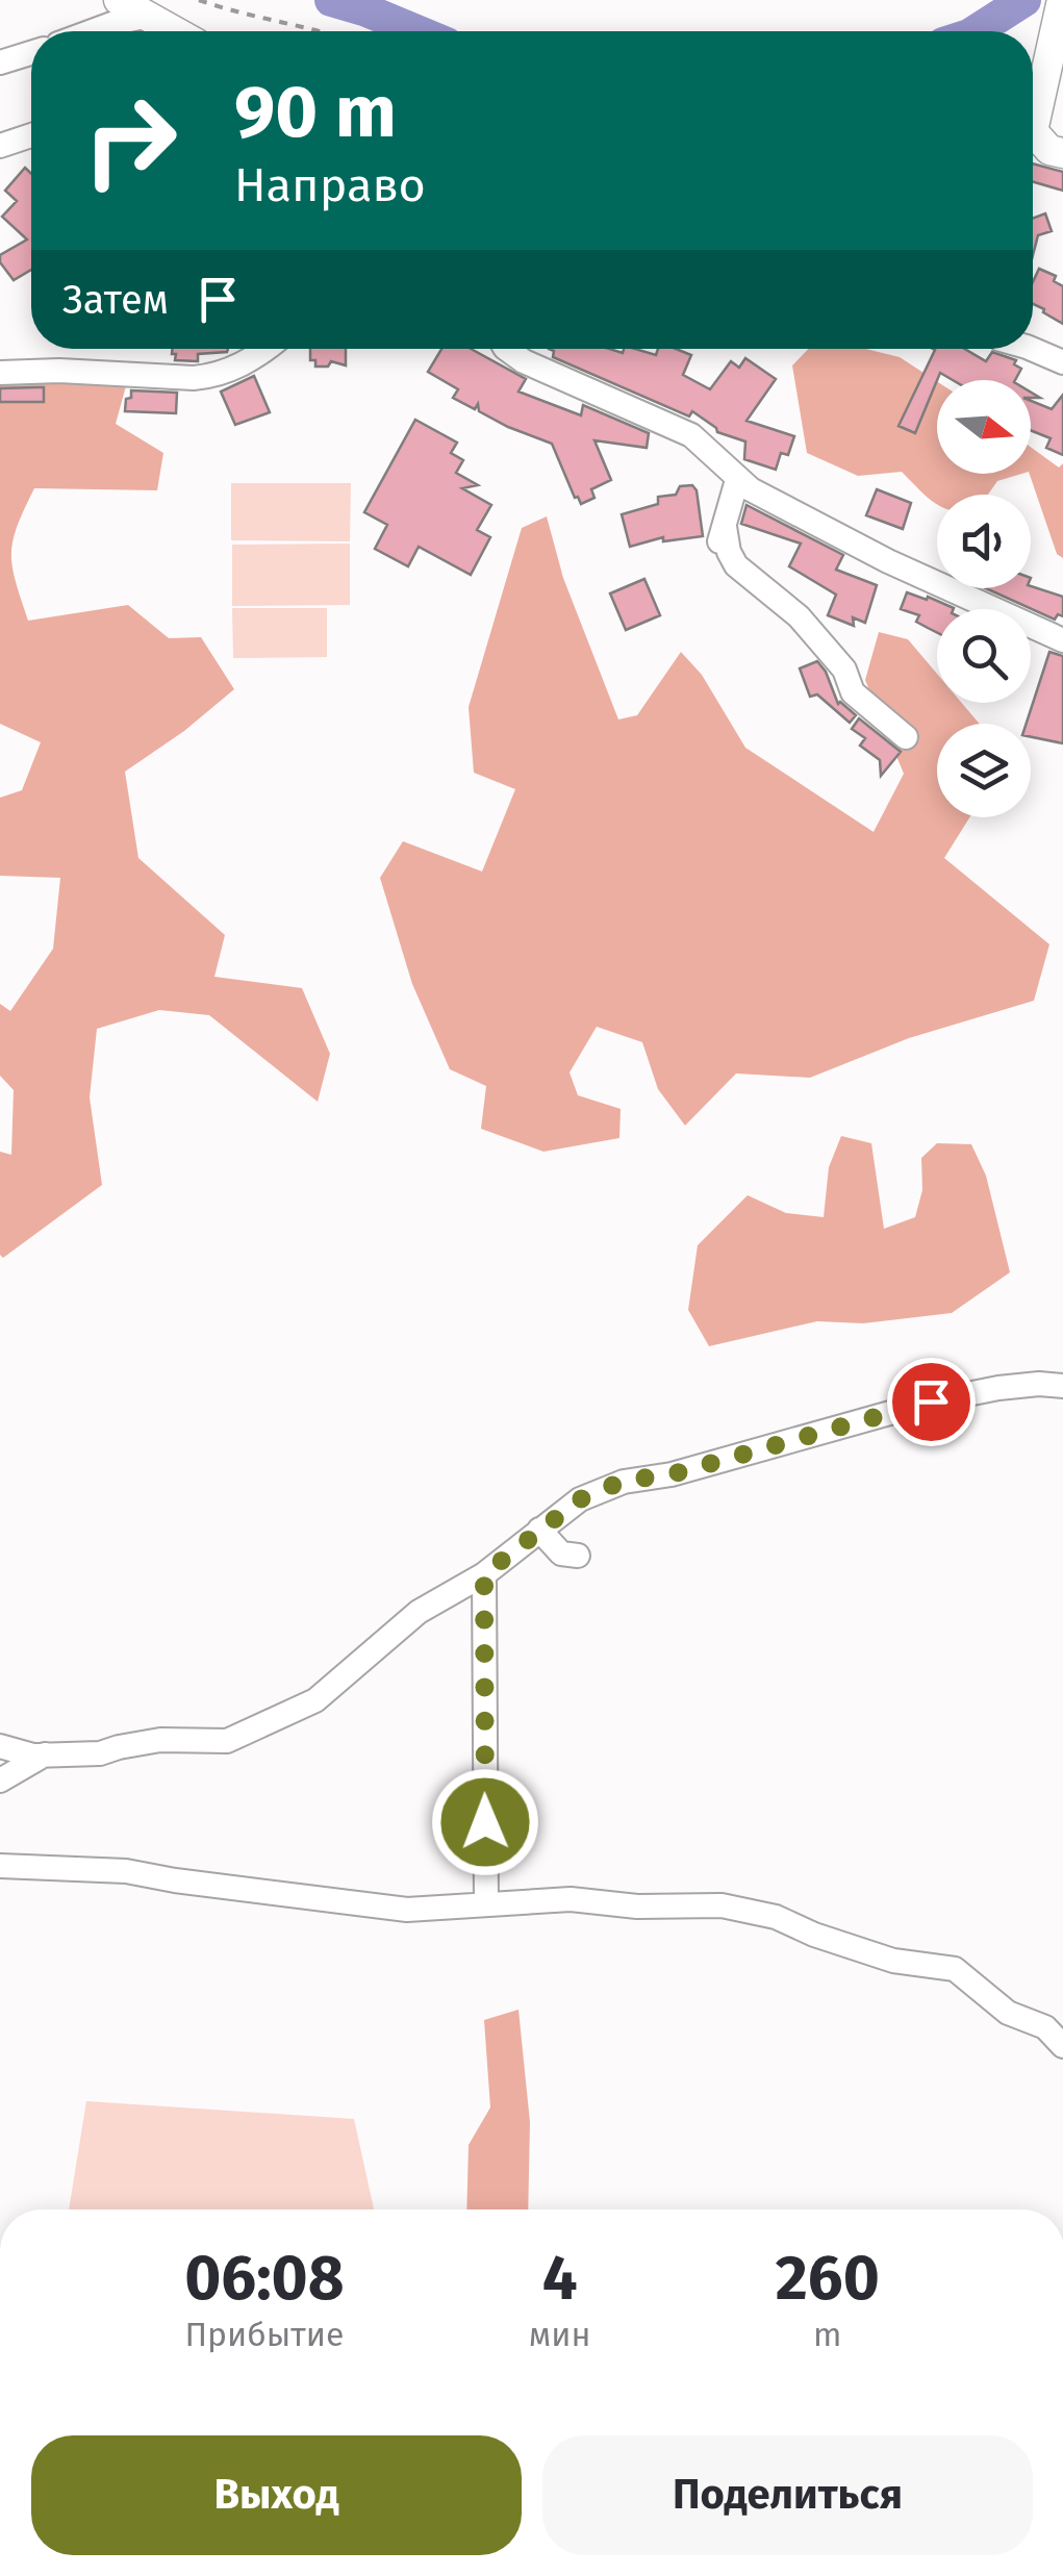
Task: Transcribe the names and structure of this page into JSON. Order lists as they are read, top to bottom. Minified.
{"north":"right","page":{"turn":["90 m","Направо"],"then":"Затем","eta":["06:08","Прибытие","4","мин","260","m"],"buttons":["Выход","Поделиться"]}}
